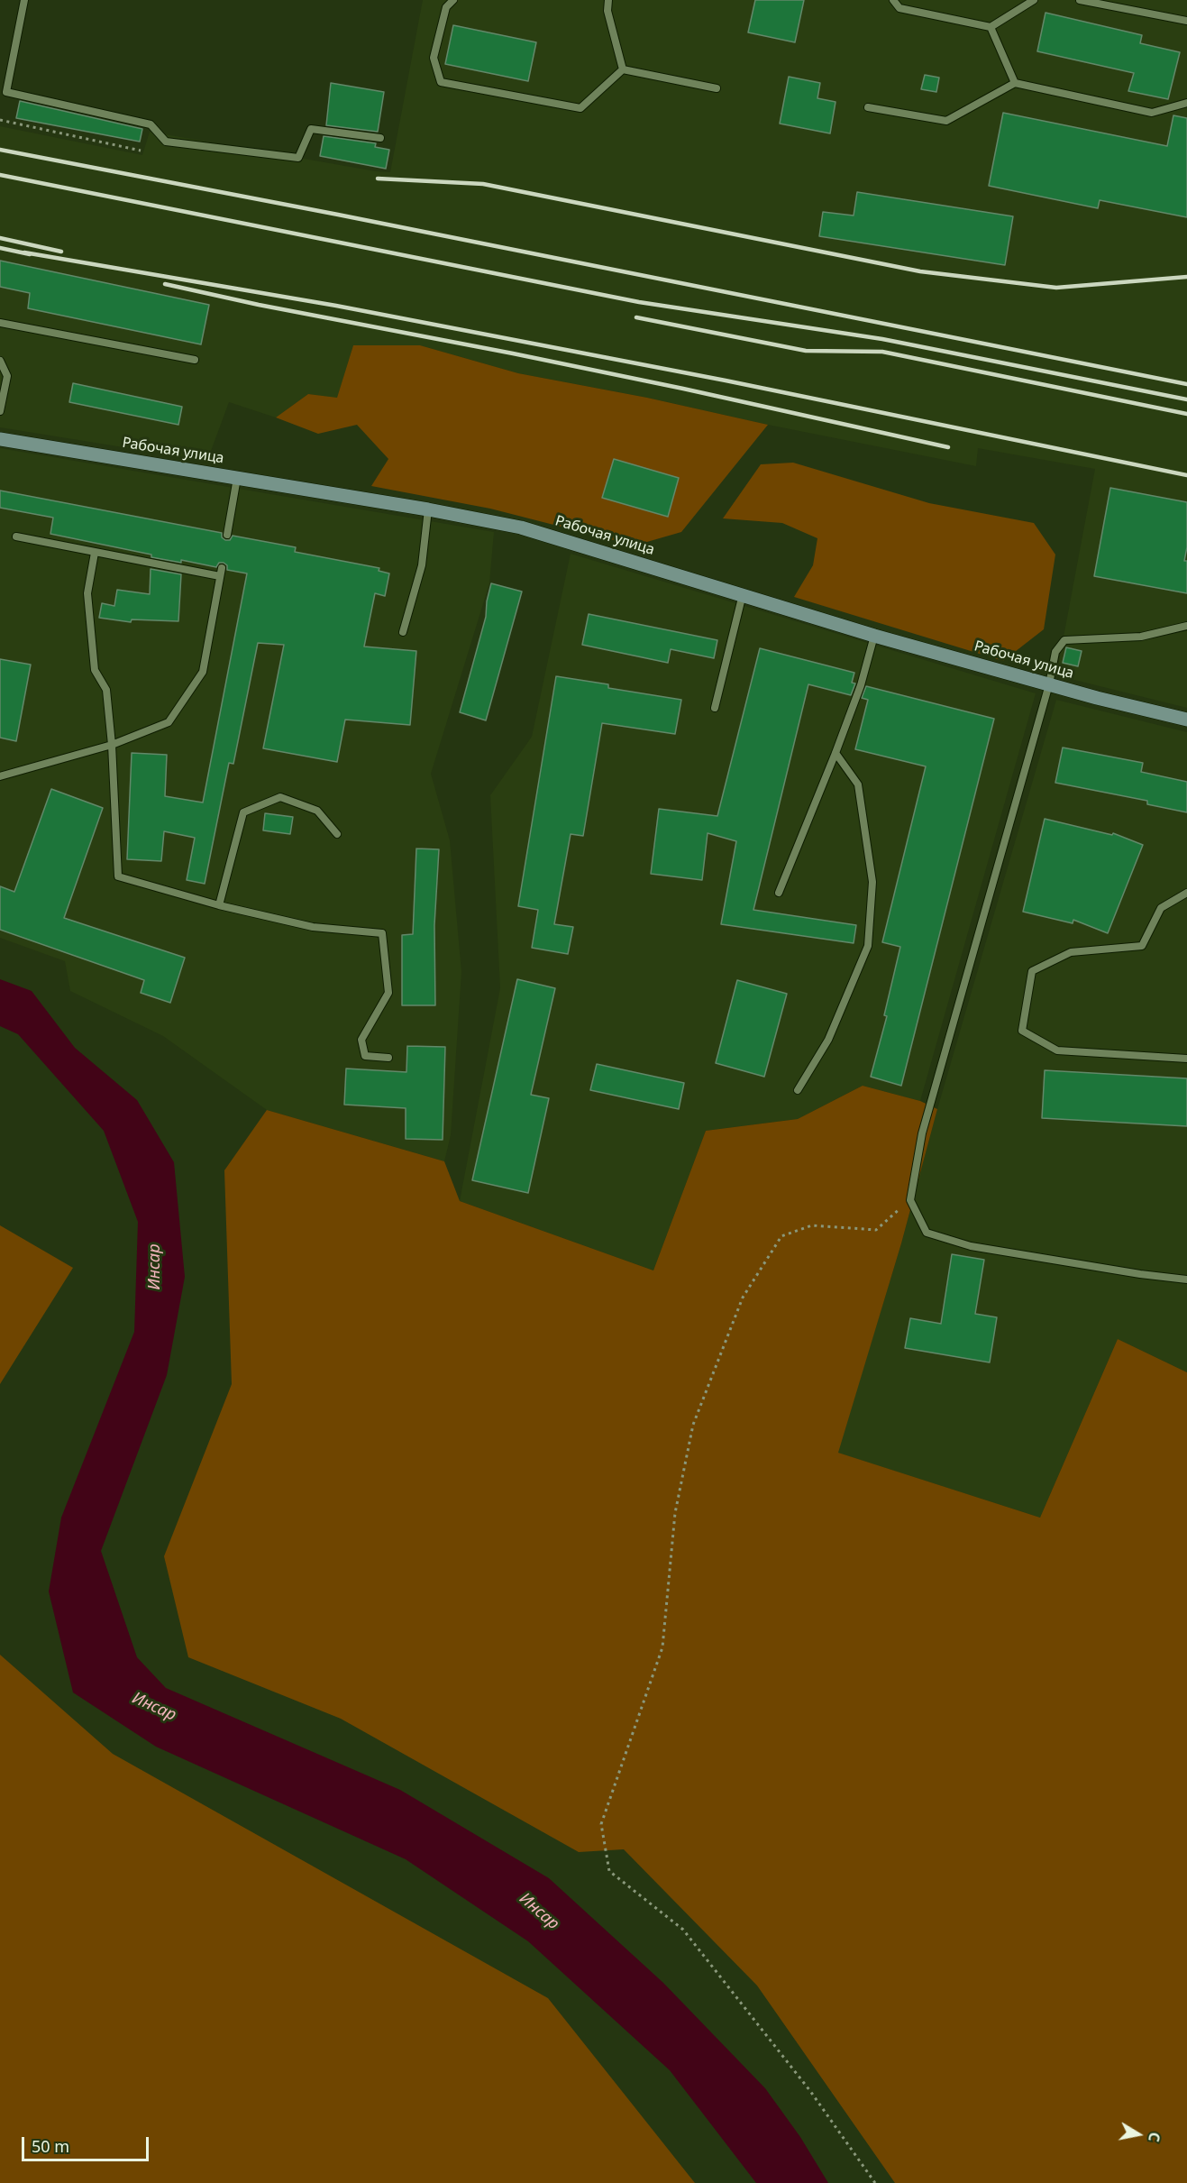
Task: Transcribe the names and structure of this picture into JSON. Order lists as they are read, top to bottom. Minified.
{"streets":{"street":["Рабочая улица"]},"water":["Инсар"],"scale_bar":"50 m","north":"right"}
